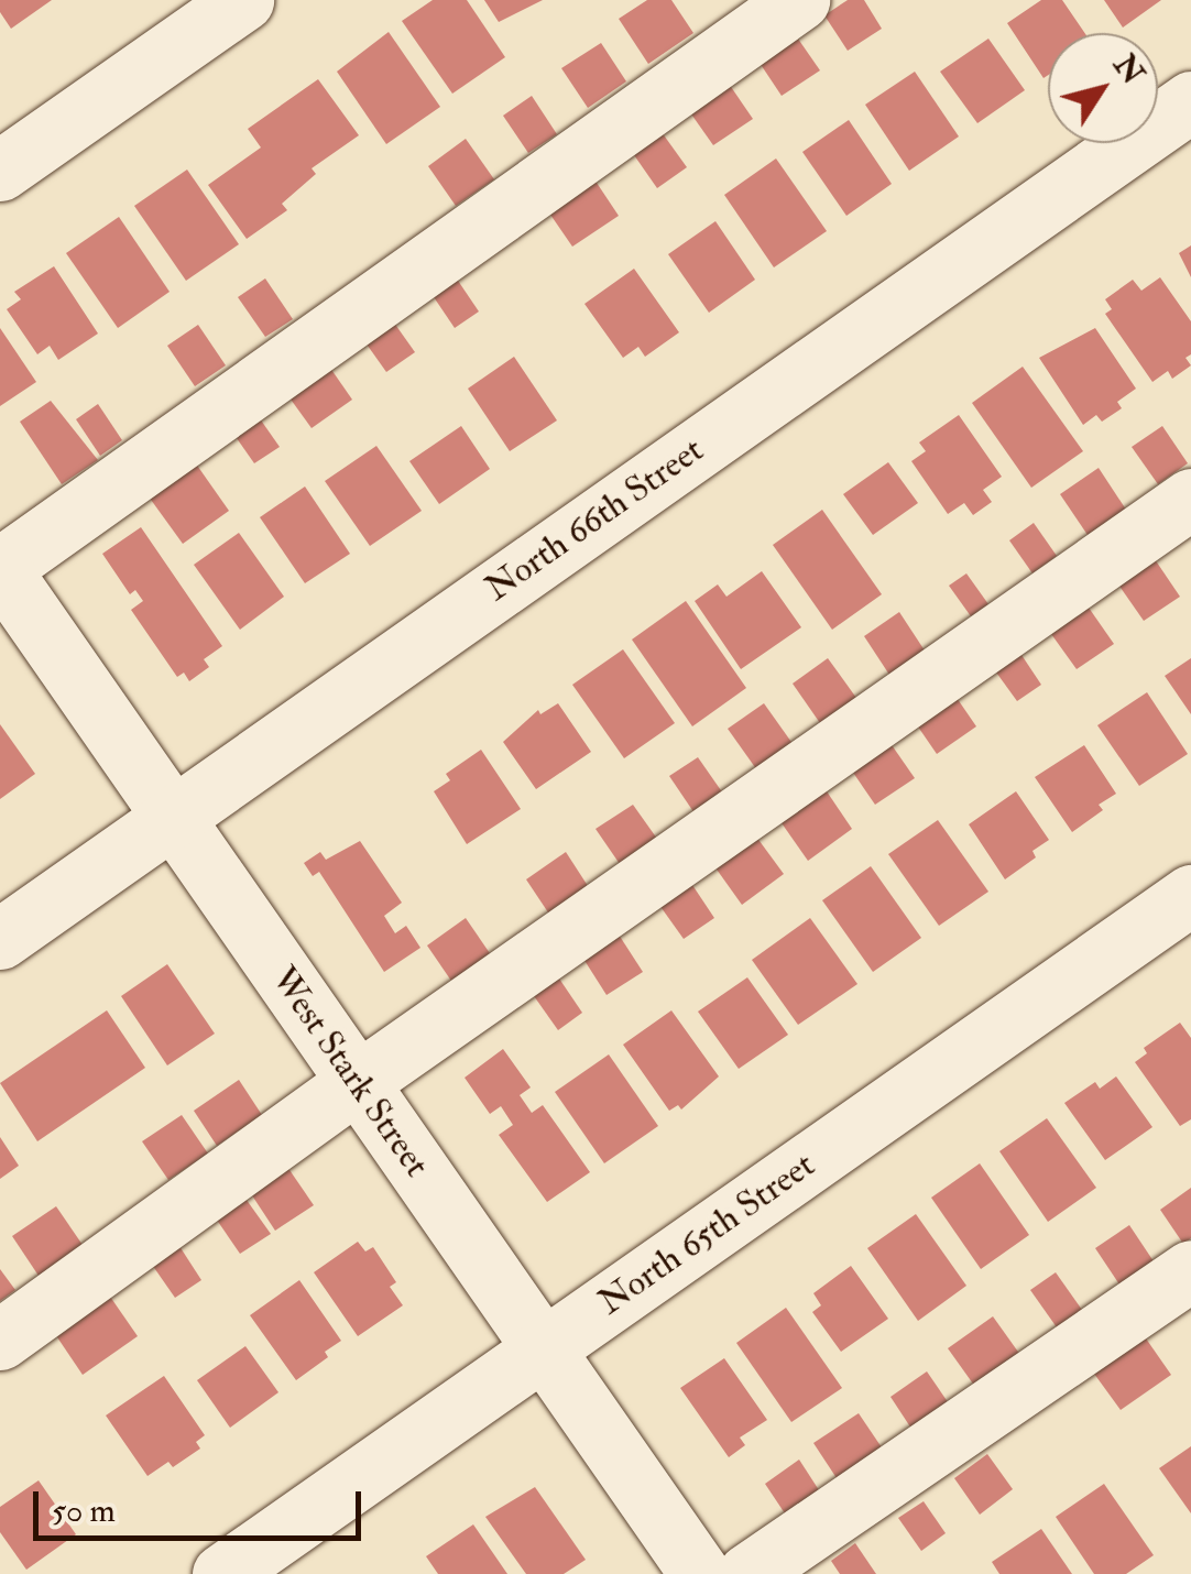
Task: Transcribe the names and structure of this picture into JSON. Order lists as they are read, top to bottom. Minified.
{"streets":{"street":["North 66th Street","West Stark Street","North 65th Street"]},"crossings":[["North 66th Street","West Stark Street"],["West Stark Street","North 65th Street"]],"scale_bar":"50 m","north":"top right"}
